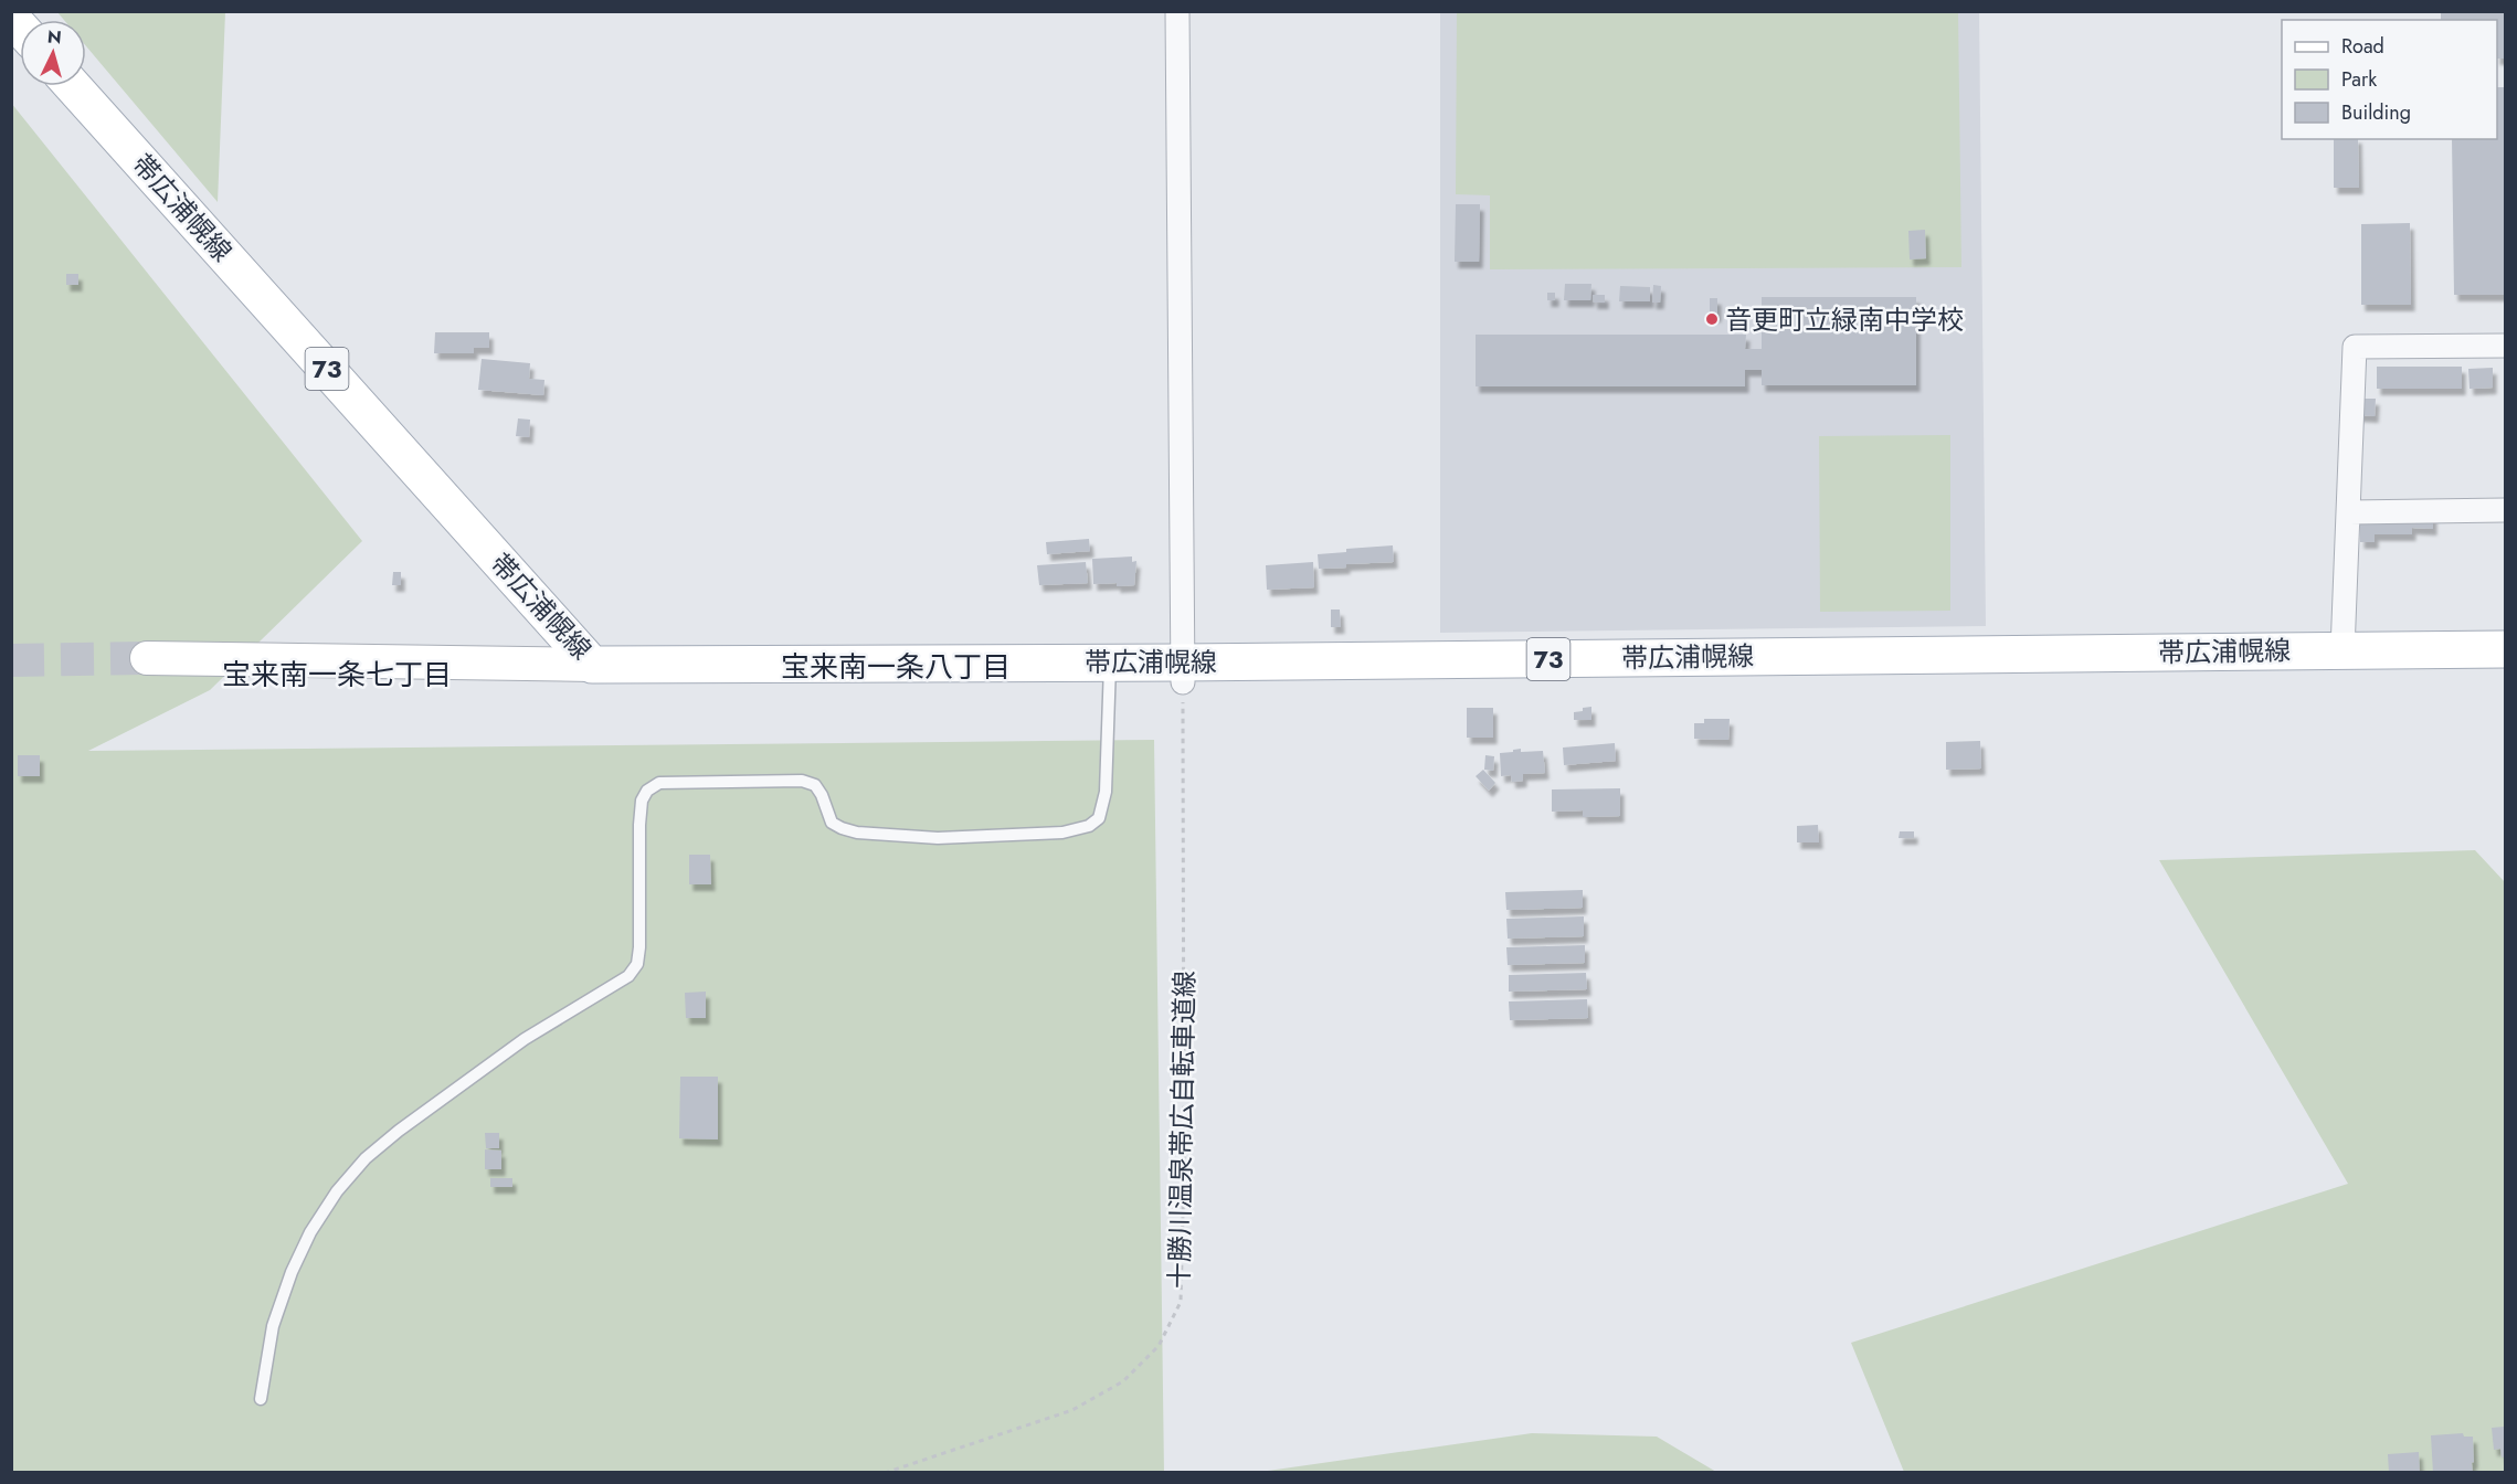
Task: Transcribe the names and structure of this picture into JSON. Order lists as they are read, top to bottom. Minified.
{"streets":{"main road":["帯広浦幌線","73"],"path":["十勝川温泉帯広自転車道線"]},"crossings":[["帯広浦幌線","十勝川温泉帯広自転車道線"]],"districts":["宝来南一条八丁目","宝来南一条七丁目"],"places":["音更町立緑南中学校"],"legend":["Road","Park","Building"],"north":"top"}
